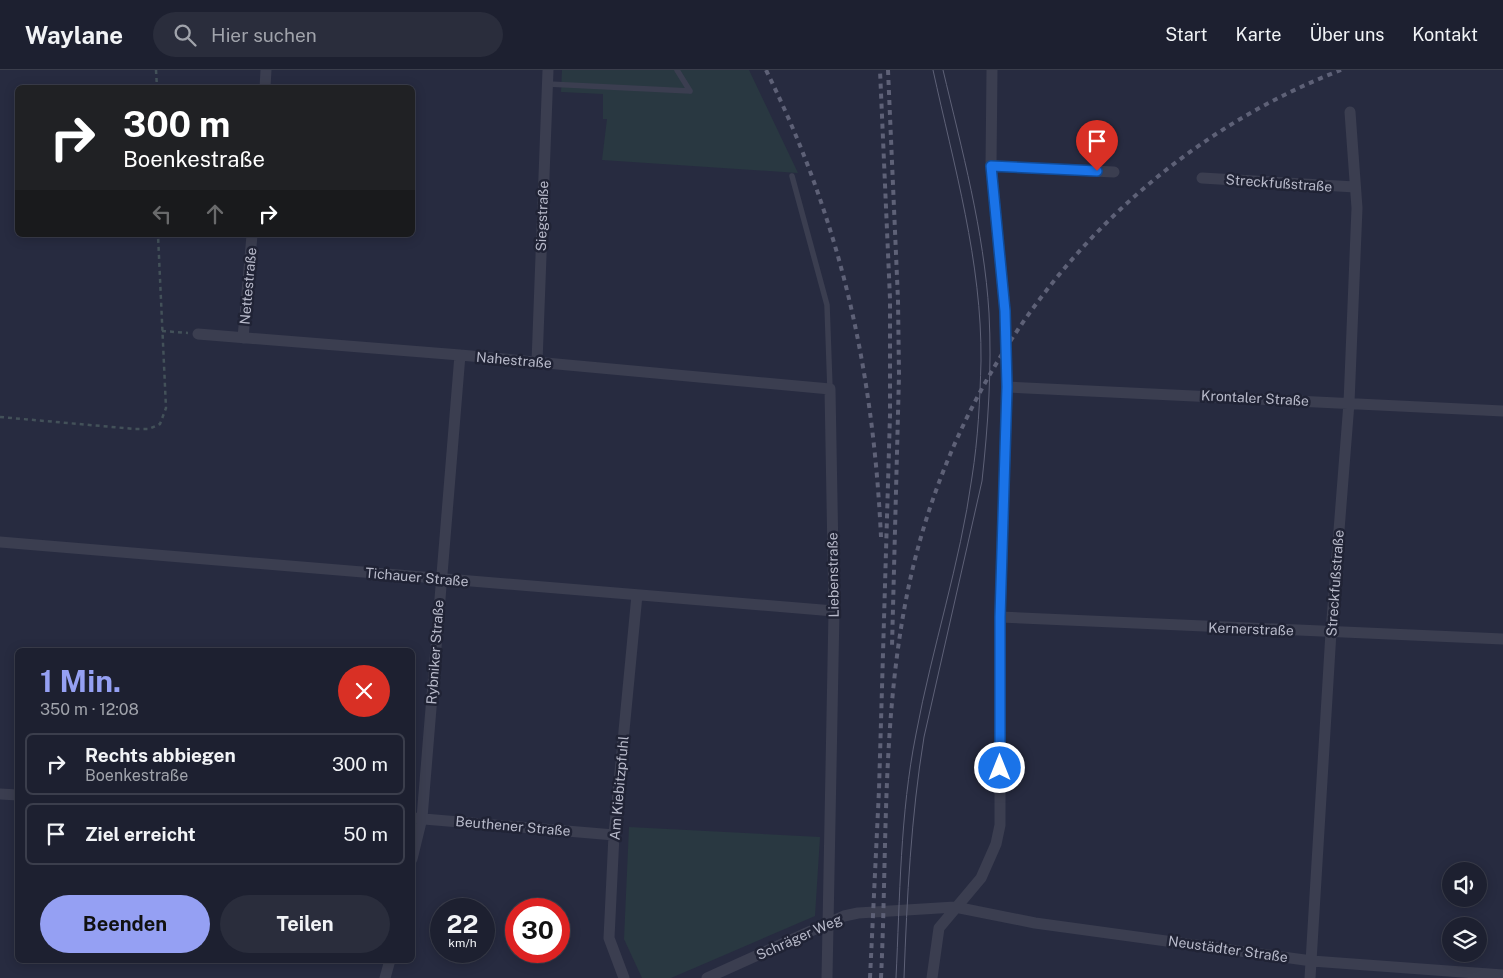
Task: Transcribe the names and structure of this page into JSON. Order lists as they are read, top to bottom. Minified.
{"streets":{"street":["Streckfußstraße","Siegstraße","Nettestraße","Nahestraße","Krontaler Straße","Liebenstraße","Tichauer Straße","Kernerstraße","Rybniker Straße","Am Kiebitzpfuhl","Beuthener Straße","Schräger Weg","Neustädter Straße"]},"crossings":[["Streckfußstraße","Krontaler Straße"],["Streckfußstraße","Kernerstraße"],["Streckfußstraße","Neustädter Straße"],["Siegstraße","Nahestraße"],["Nettestraße","Nahestraße"],["Nahestraße","Liebenstraße"],["Nahestraße","Rybniker Straße"],["Liebenstraße","Tichauer Straße"],["Liebenstraße","Schräger Weg"],["Tichauer Straße","Rybniker Straße"],["Tichauer Straße","Am Kiebitzpfuhl"],["Rybniker Straße","Beuthener Straße"],["Am Kiebitzpfuhl","Beuthener Straße"],["Schräger Weg","Neustädter Straße"]],"page":{"header":"Waylane","search":"Hier suchen","nav":["Start","Karte","Über uns","Kontakt"],"turn":["300 m","Boenkestraße"],"heading":["1 Min.","350 m · 12:08"],"list":[{"name":"Rechts abbiegen","note":"Boenkestraße","value":"300 m"},{"name":"Ziel erreicht","value":"50 m"}],"buttons":["Beenden","Teilen"],"speed":"22 km/h","limit":"30"}}
